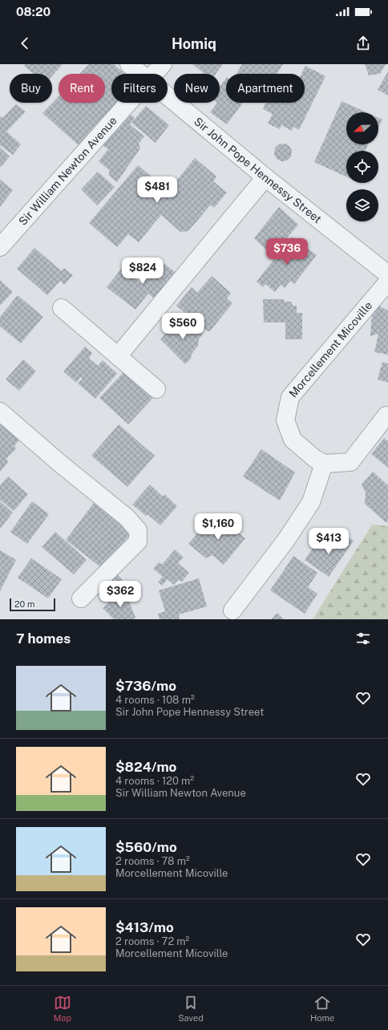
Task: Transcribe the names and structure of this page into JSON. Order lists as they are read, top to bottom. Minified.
{"streets":{"street":["Sir John Pope Hennessy Street","Sir William Newton Avenue","Morcellement Micoville"]},"scale_bar":"20 m","north":"left","page":{"status":"08:20","header":"Homiq","chip":["Buy","Rent","Filters","New","Apartment"],"price":["$481","$736","$824","$560","$1,160","$413","$362"],"scale":"20 m","heading":"7 homes","list":[{"name":"$736/mo","note":"4 rooms · 108 m² · Sir John Pope Hennessy Street"},{"name":"$824/mo","note":"4 rooms · 120 m² · Sir William Newton Avenue"},{"name":"$560/mo","note":"2 rooms · 78 m² · Morcellement Micoville"},{"name":"$413/mo","note":"2 rooms · 72 m² · Morcellement Micoville"}],"tabs":["Map","Saved","Home"]}}
